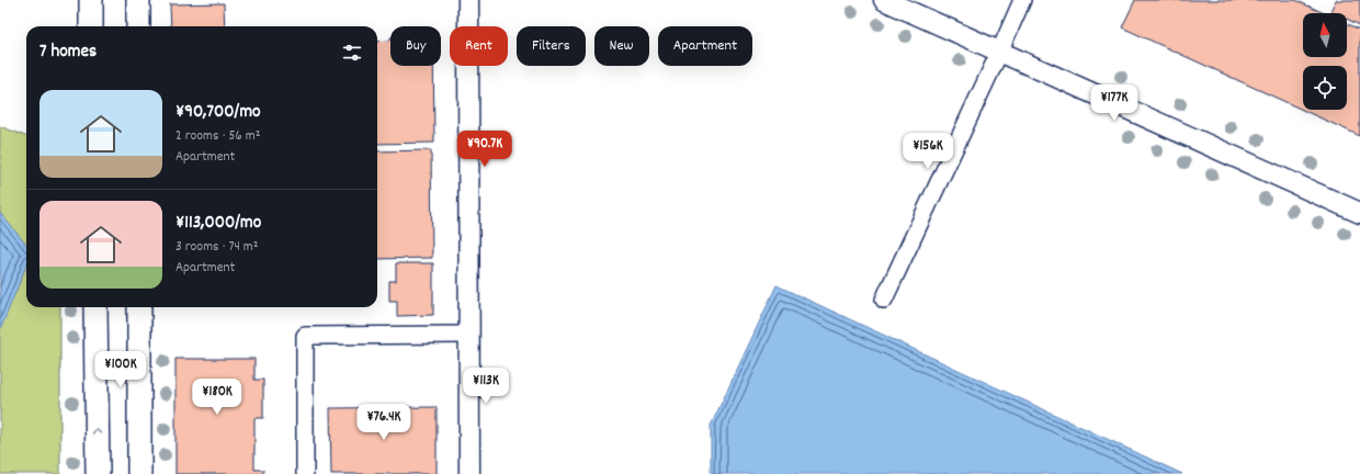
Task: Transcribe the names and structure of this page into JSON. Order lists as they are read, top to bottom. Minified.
{"north":"top","page":{"chip":["Buy","Rent","Filters","New","Apartment"],"heading":"7 homes","list":[{"name":"¥90,700/mo","note":"2 rooms · 56 m² · Apartment"},{"name":"¥113,000/mo","note":"3 rooms · 74 m² · Apartment"}],"price":["¥177K","¥90.7K","¥156K","¥100K","¥113K","¥180K","¥76.4K"]}}
